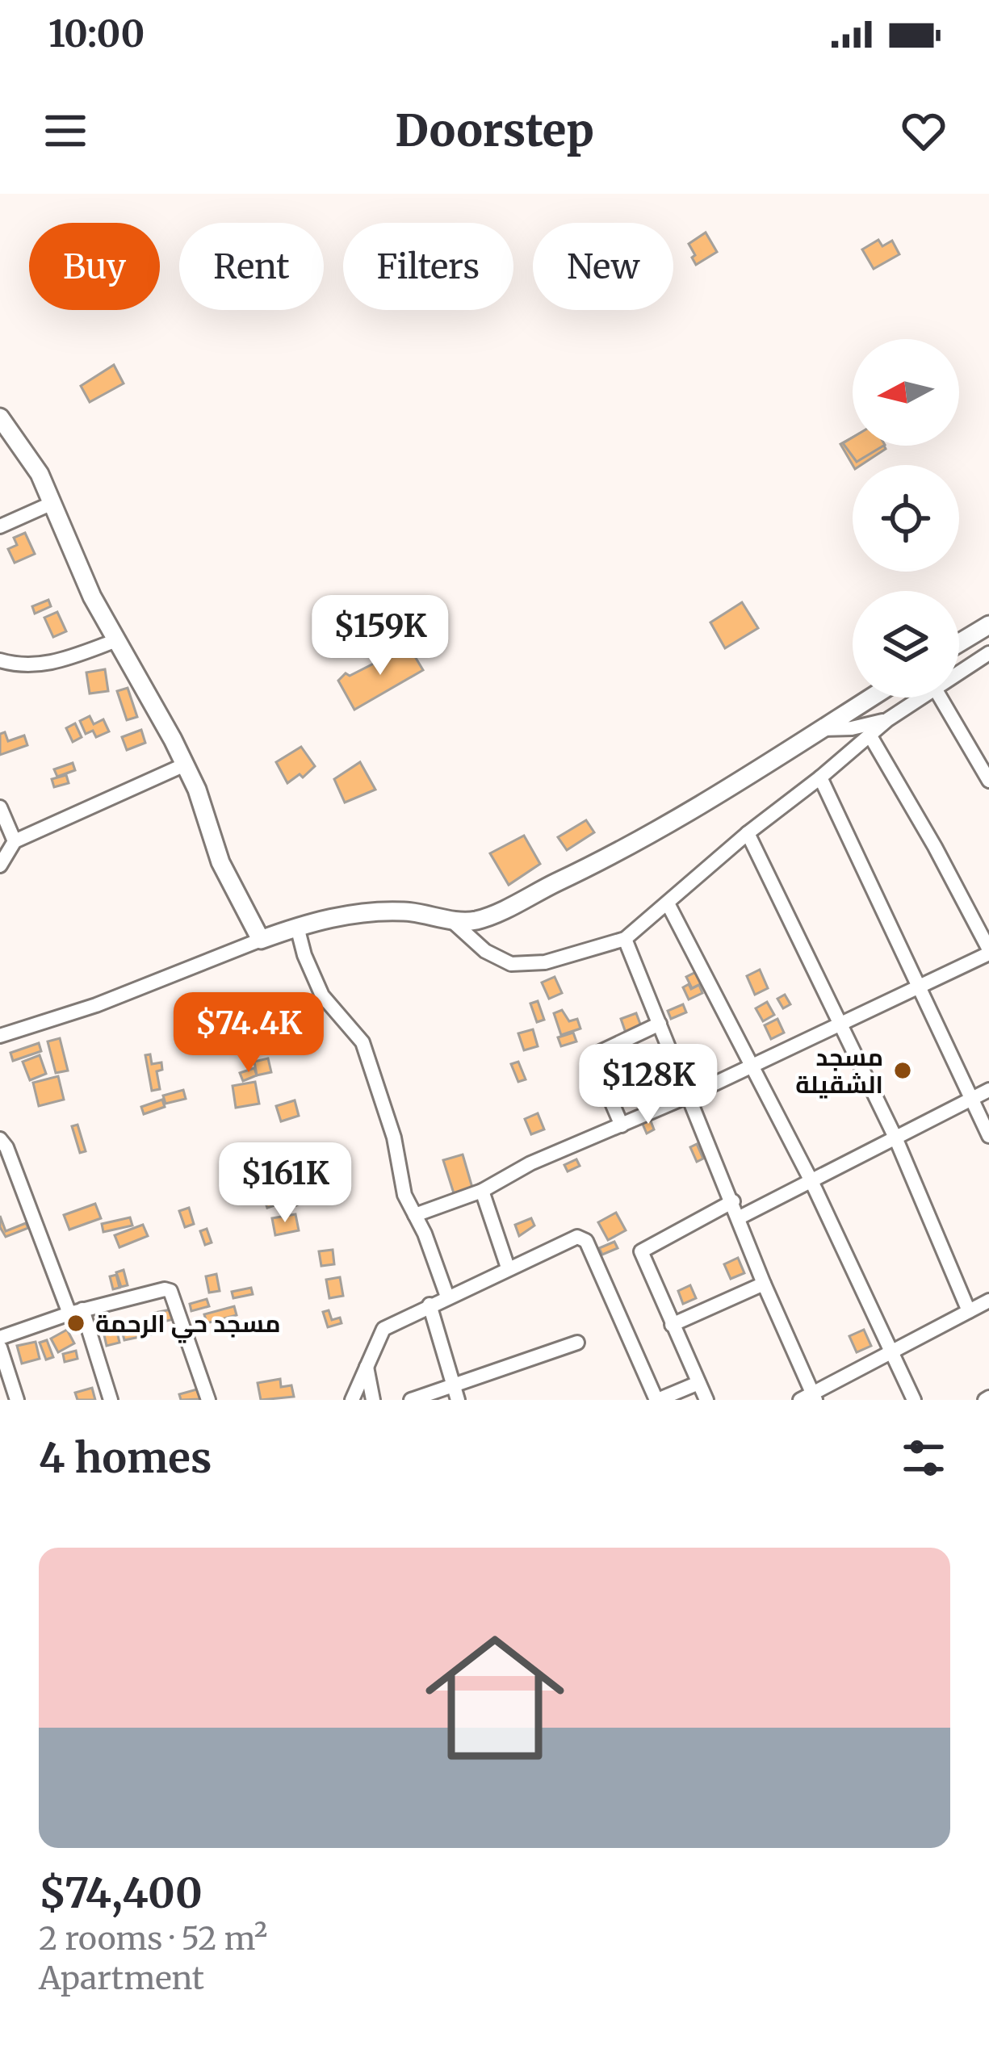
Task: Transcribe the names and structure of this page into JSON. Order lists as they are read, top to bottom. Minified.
{"places":["مسجد الشقيلة","مسجد حي الرحمة"],"north":"left","page":{"status":"10:00","header":"Doorstep","chip":["Buy","Rent","Filters","New"],"price":["$159K","$74.4K","$128K","$161K"],"heading":"4 homes","list":[{"name":"$74,400","note":"2 rooms · 52 m² · Apartment"}]}}
